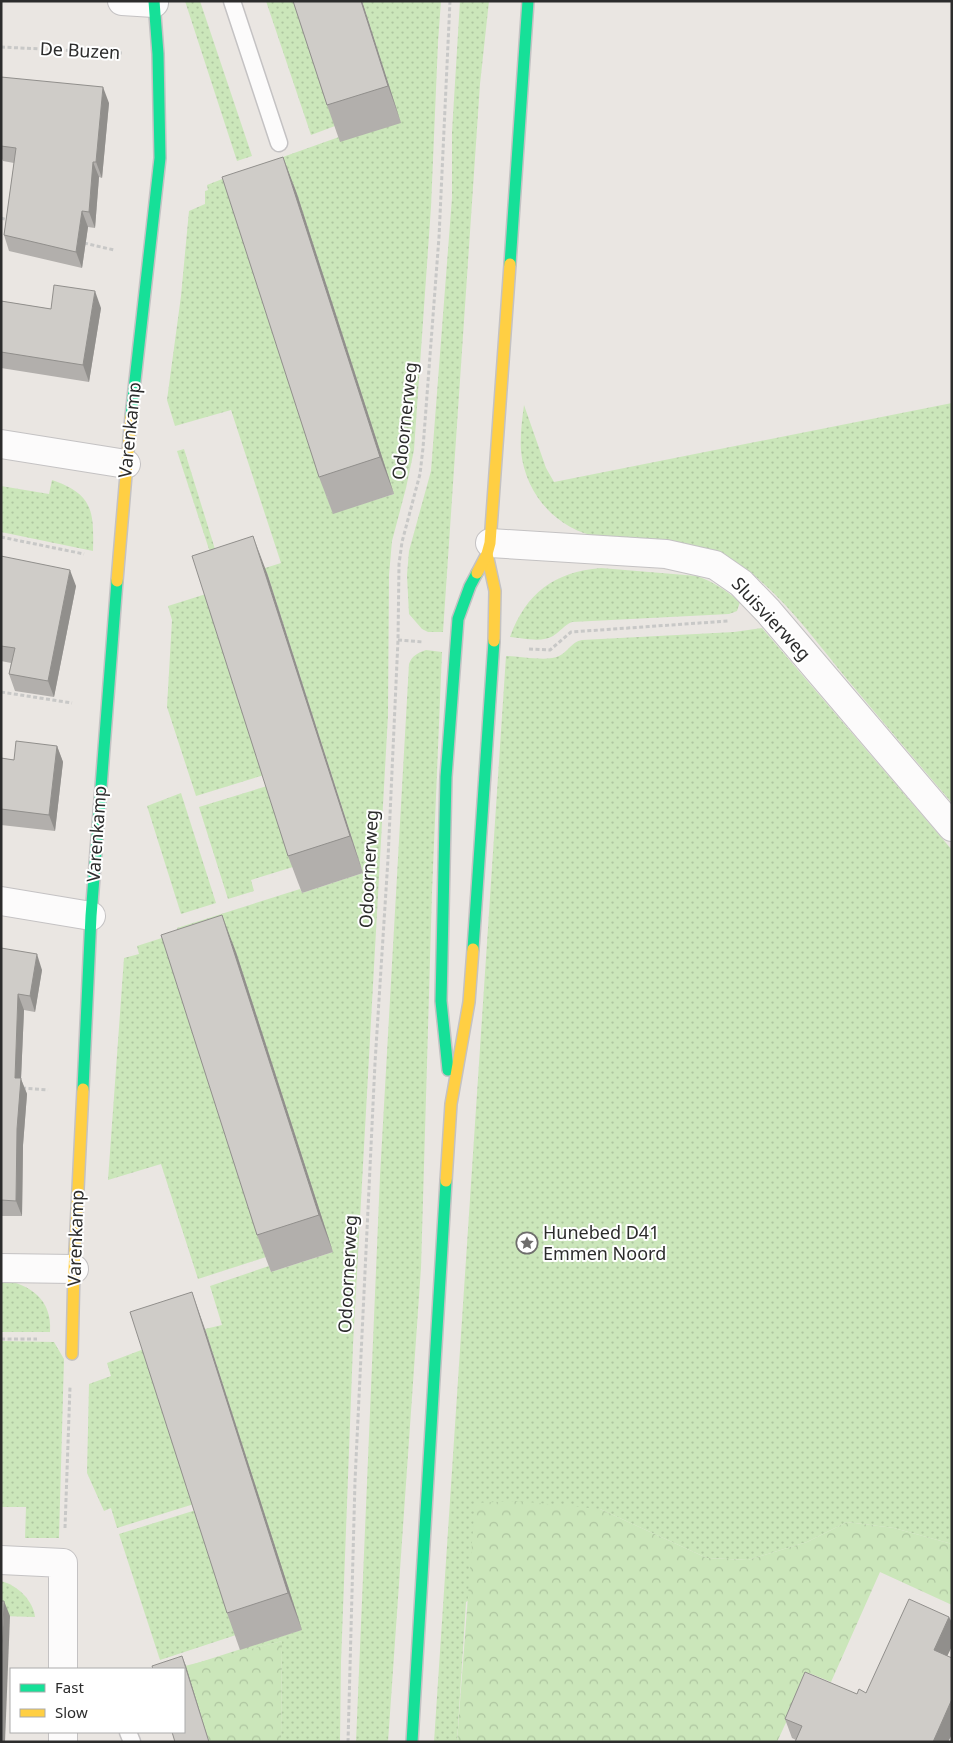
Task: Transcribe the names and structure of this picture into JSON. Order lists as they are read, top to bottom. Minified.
{"streets":{"main road":["Varenkamp"],"street":["Sluisvierweg"],"path":["De Buzen","Odoornerweg"]},"crossings":[["De Buzen","Varenkamp"]],"places":{"place":["Hunebed D41 Emmen Noord"]},"legend":["Fast","Slow"]}
